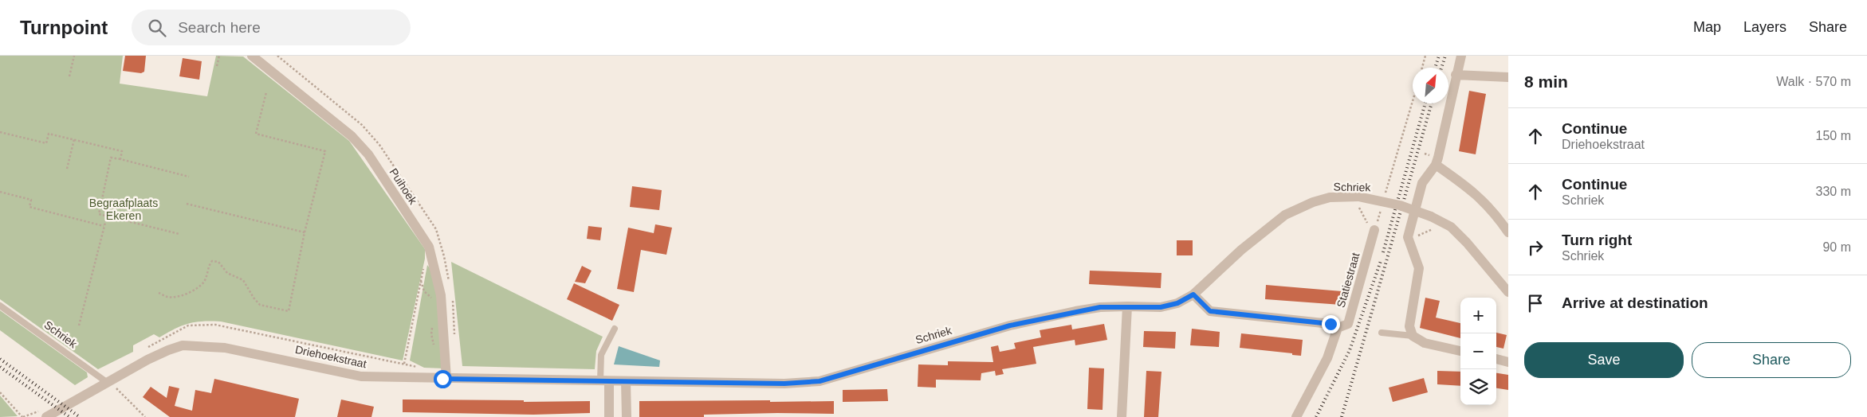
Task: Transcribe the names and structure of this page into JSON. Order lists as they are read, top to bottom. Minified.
{"streets":{"street":["Puihoek","Schriek","Statiestraat","Driehoekstraat"]},"crossings":[["Puihoek","Driehoekstraat"],["Schriek","Driehoekstraat"]],"parks":["Begraafplaats Ekeren"],"north":"top right","page":{"header":"Turnpoint","search":"Search here","nav":["Map","Layers","Share"],"heading":["8 min","Walk · 570 m"],"list":[["Continue","Driehoekstraat","150 m"],["Continue","Schriek","330 m"],["Turn right","Schriek","90 m"],"Arrive at destination"],"map_buttons":["+","−"],"buttons":["Save","Share"]}}
